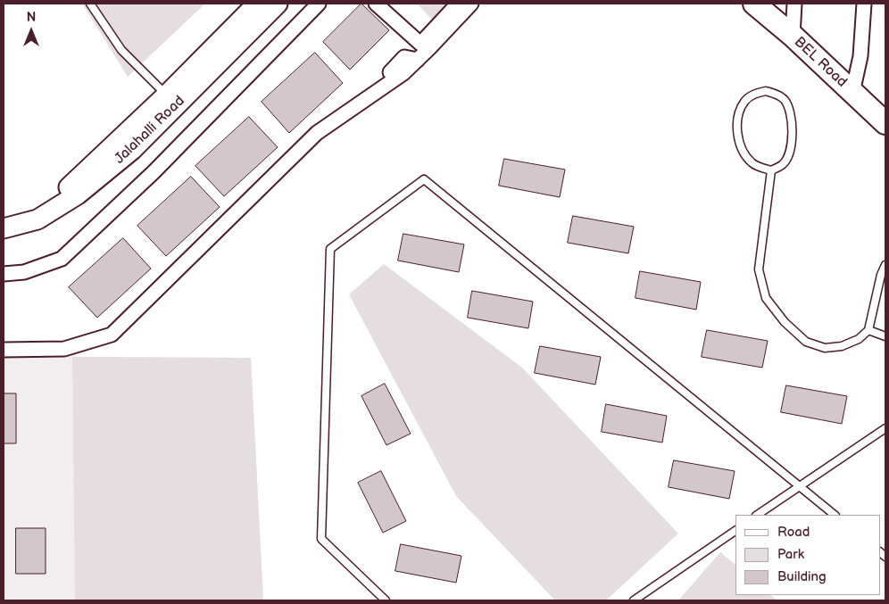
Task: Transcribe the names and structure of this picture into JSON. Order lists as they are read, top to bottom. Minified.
{"streets":{"main road":["BEL Road","Jalahalli Road"]},"legend":["Road","Park","Building"],"north":"top"}
